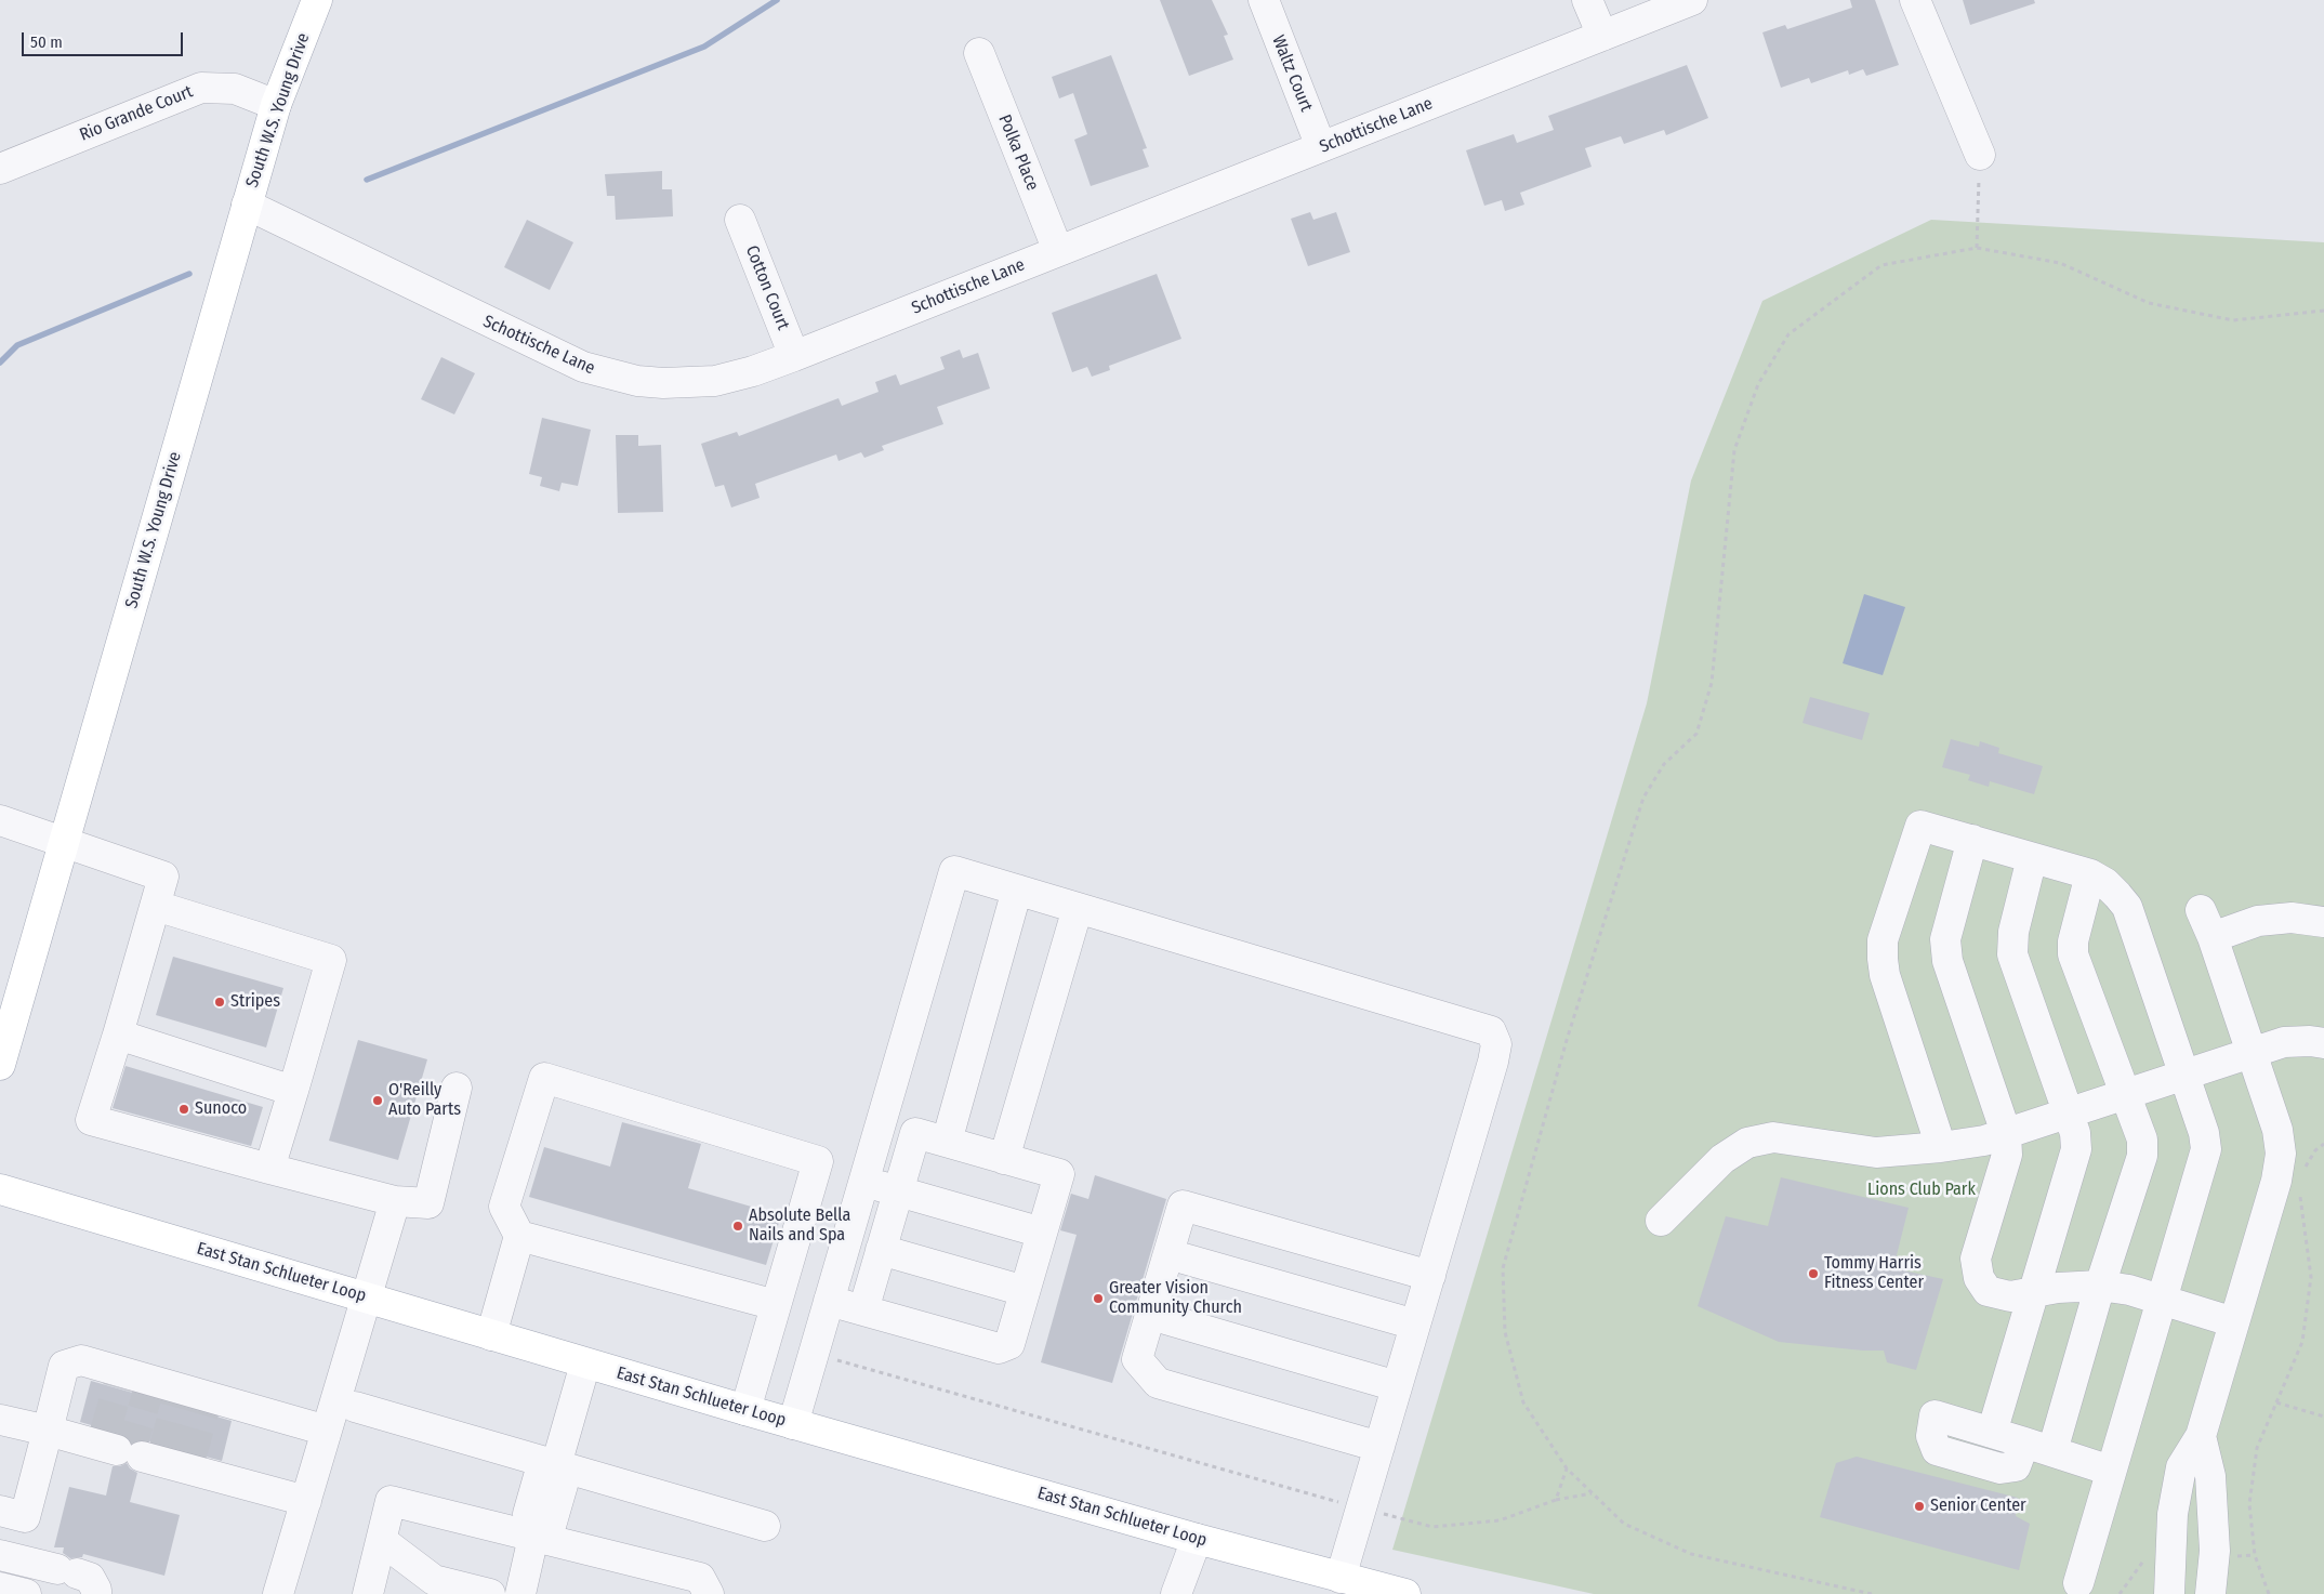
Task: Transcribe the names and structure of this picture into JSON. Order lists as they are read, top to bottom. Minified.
{"streets":{"main road":["South W.S. Young Drive","East Stan Schlueter Loop"],"street":["Waltz Court","Rio Grande Court","Schottische Lane","Polka Place","Cotton Court"]},"crossings":[["Waltz Court","Schottische Lane"],["South W.S. Young Drive","Rio Grande Court"],["South W.S. Young Drive","Schottische Lane"],["Schottische Lane","Polka Place"],["Schottische Lane","Cotton Court"]],"parks":["Lions Club Park"],"places":["Stripes","O'Reilly Auto Parts","Sunoco","Absolute Bella Nails and Spa","Tommy Harris Fitness Center","Greater Vision Community Church","Senior Center"],"scale_bar":"50 m"}
